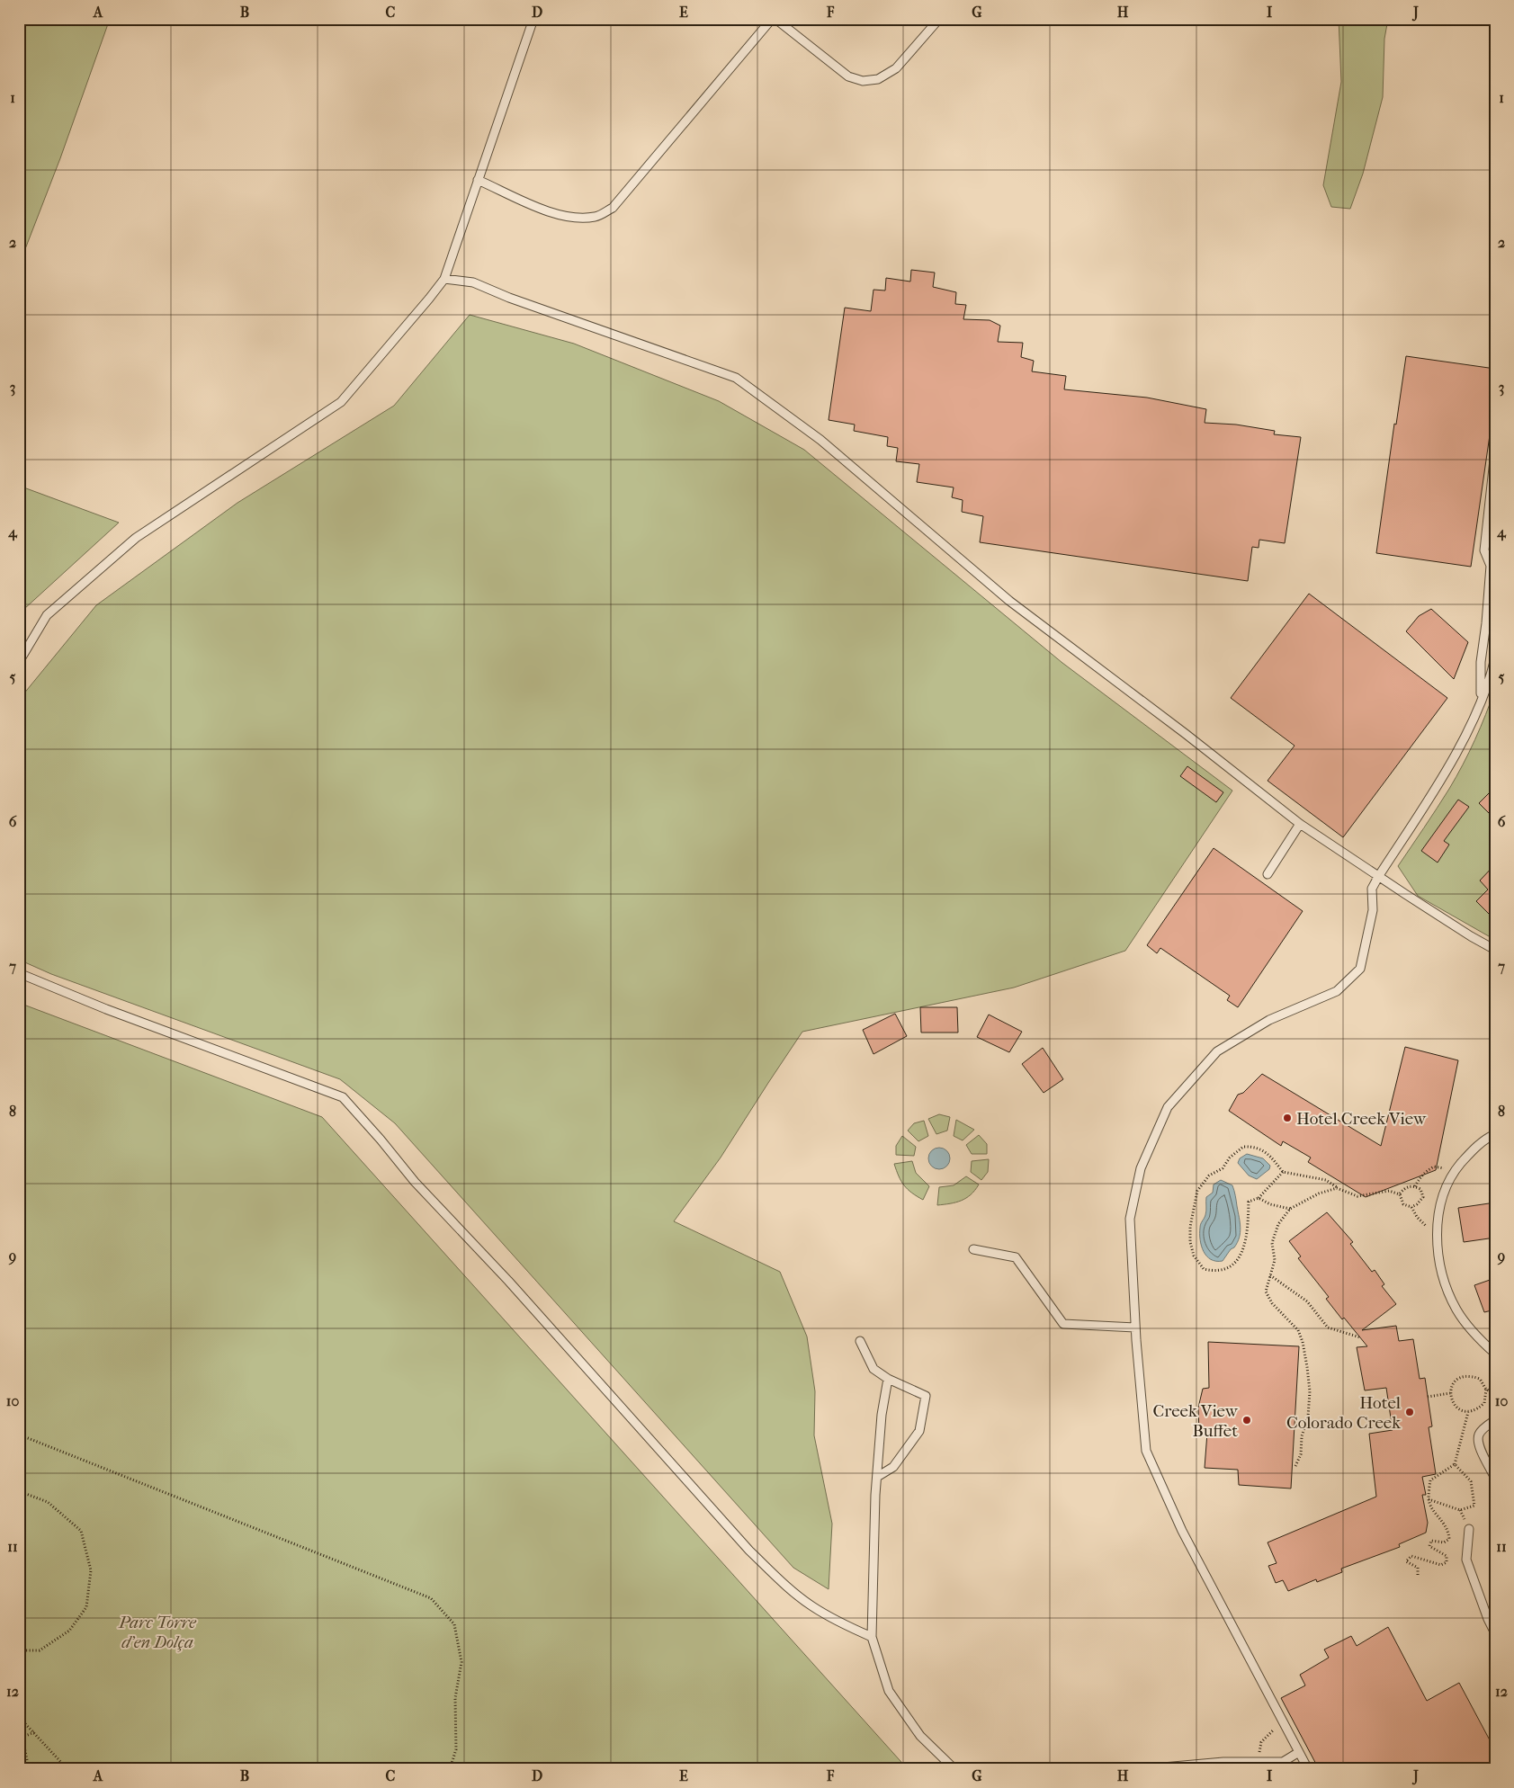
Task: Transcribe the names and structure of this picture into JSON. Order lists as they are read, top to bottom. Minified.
{"parks":["Parc Torre d'en Dolça"],"places":["Hotel Creek View","Hotel Colorado Creek","Creek View Buffet"],"grid":{"columns":["A","B","C","D","E","F","G","H","I","J"],"rows":["1","2","3","4","5","6","7","8","9","10","11","12"]}}
